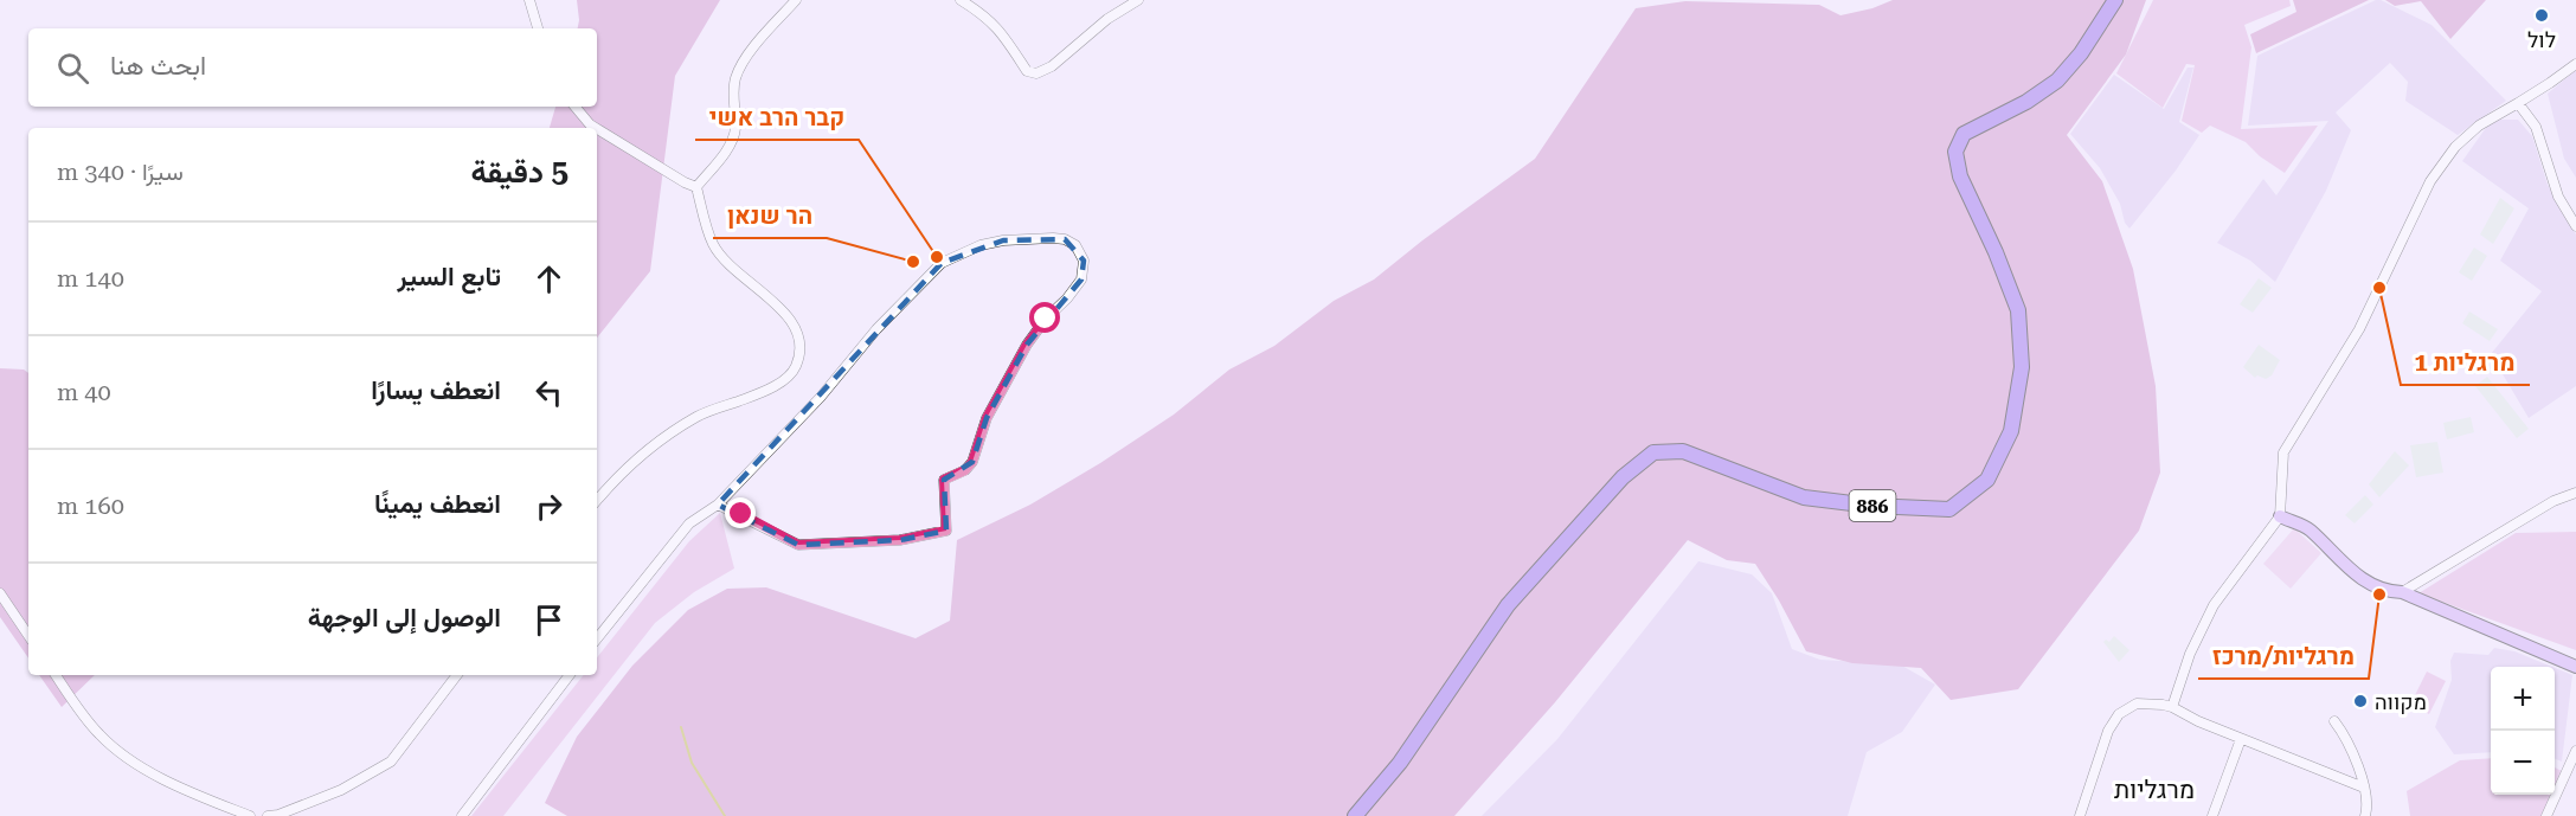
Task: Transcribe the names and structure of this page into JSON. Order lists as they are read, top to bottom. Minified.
{"streets":{"main road":["886"]},"districts":["מרגליות"],"places":["לול","קבר הרב אשי","הר שנאן","מרגליות 1","מרגליות/מרכז","מקווה"],"page":{"search":"ابحث هنا","heading":["5 دقيقة","سيرًا · 340 m"],"list":[["تابع السير","140 m"],["انعطف يسارًا","40 m"],["انعطف يمينًا","160 m"],"الوصول إلى الوجهة"],"map_buttons":["+","−"]}}
